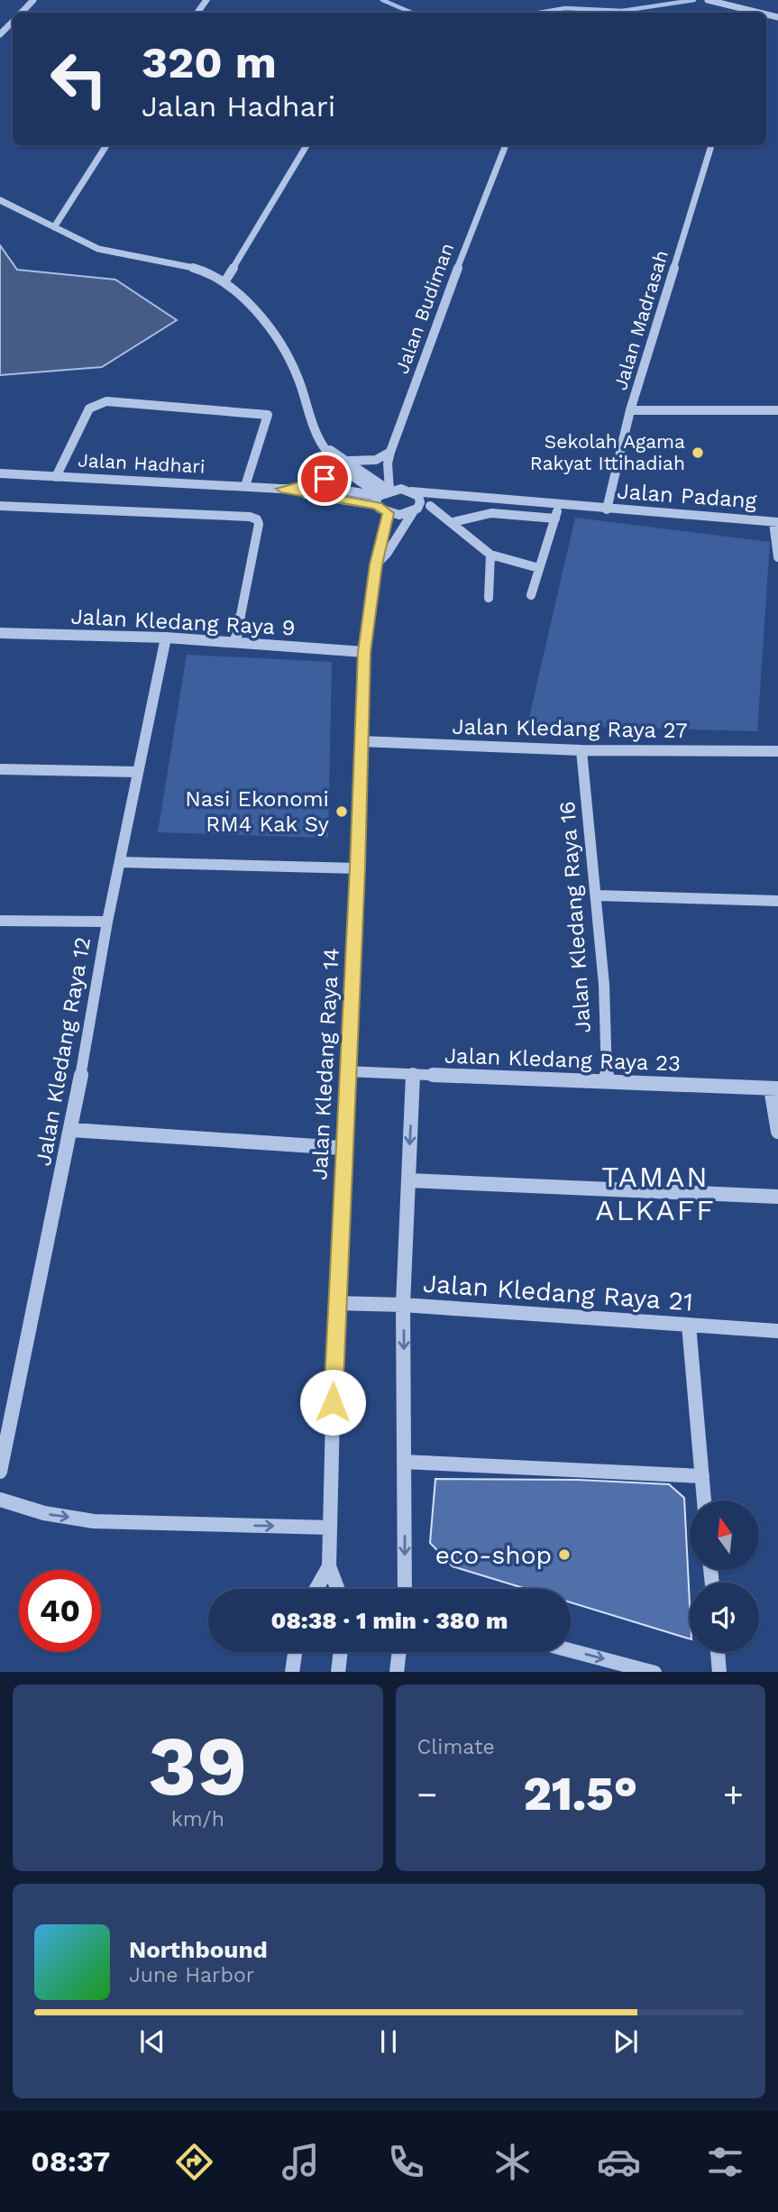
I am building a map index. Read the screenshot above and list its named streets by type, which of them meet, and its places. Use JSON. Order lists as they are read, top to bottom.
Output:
{
  "streets": {
    "street": [
      "Jalan Budiman",
      "Jalan Madrasah",
      "Jalan Hadhari",
      "Jalan Padang",
      "Jalan Kledang Raya 9",
      "Jalan Kledang Raya 27",
      "Jalan Kledang Raya 16",
      "Jalan Kledang Raya 12",
      "Jalan Kledang Raya 23",
      "Jalan Kledang Raya 14",
      "Jalan Kledang Raya 21"
    ]
  },
  "crossings": [
    ["Jalan Budiman", "Jalan Hadhari"],
    ["Jalan Budiman", "Jalan Padang"],
    ["Jalan Madrasah", "Jalan Padang"],
    ["Jalan Hadhari", "Jalan Padang"],
    ["Jalan Padang", "Jalan Kledang Raya 14"],
    ["Jalan Kledang Raya 9", "Jalan Kledang Raya 12"],
    ["Jalan Kledang Raya 9", "Jalan Kledang Raya 14"],
    ["Jalan Kledang Raya 27", "Jalan Kledang Raya 16"],
    ["Jalan Kledang Raya 27", "Jalan Kledang Raya 14"],
    ["Jalan Kledang Raya 16", "Jalan Kledang Raya 23"],
    ["Jalan Kledang Raya 23", "Jalan Kledang Raya 14"],
    ["Jalan Kledang Raya 14", "Jalan Kledang Raya 21"]
  ],
  "districts": ["TAMAN ALKAFF"],
  "places": ["Sekolah Agama Rakyat Ittihadiah", "Nasi Ekonomi RM4 Kak Sy", "eco-shop"],
  "north": "top",
  "page": {
    "turn": ["320 m", "Jalan Hadhari"],
    "limit": "40",
    "trip": "08:38 · 1 min · 380 m",
    "tile": [
      ["39", "km/h"],
      "Climate"
    ],
    "heat": ["−", "21.5°", "+"],
    "song": ["Northbound", "June Harbor"],
    "tabs": "08:37"
  }
}
